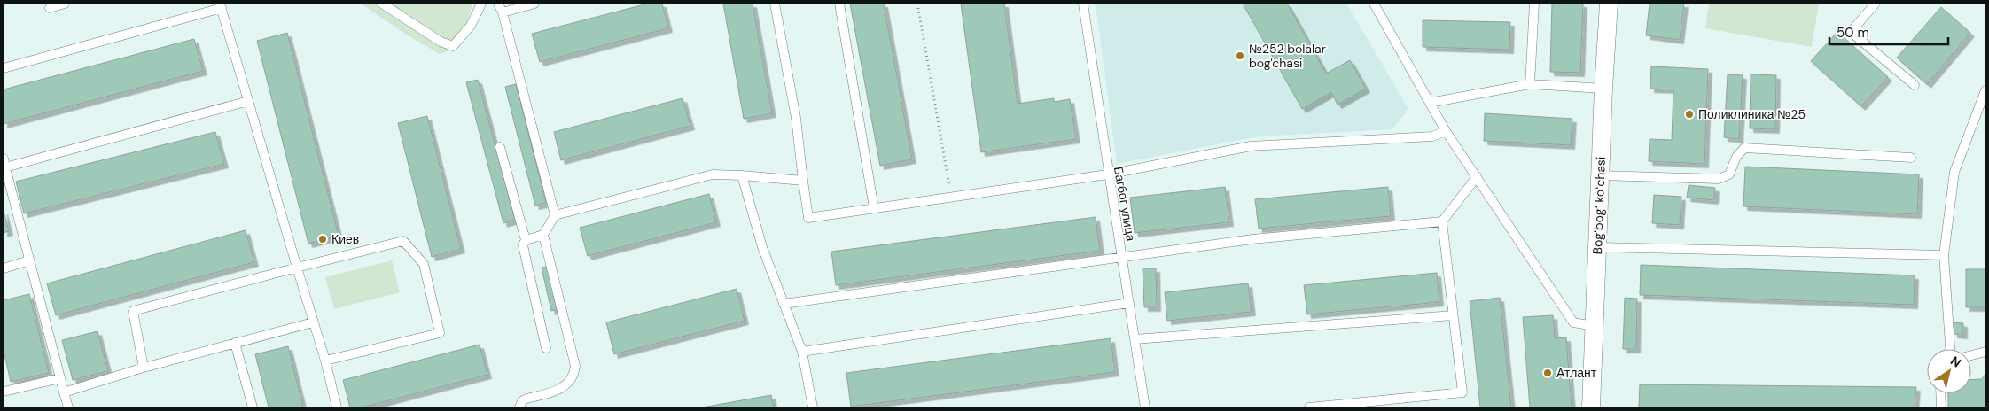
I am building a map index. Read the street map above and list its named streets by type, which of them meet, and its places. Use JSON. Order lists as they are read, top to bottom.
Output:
{
  "streets": {
    "street": ["Bogʻbogʻ koʻchasi"],
    "lane": ["Багбог улица"]
  },
  "places": [
    "№252 bolalar bog'chasi",
    "Поликлиника №25",
    "Киев",
    "Атлант"
  ],
  "scale_bar": "50 m",
  "north": "top right"
}
